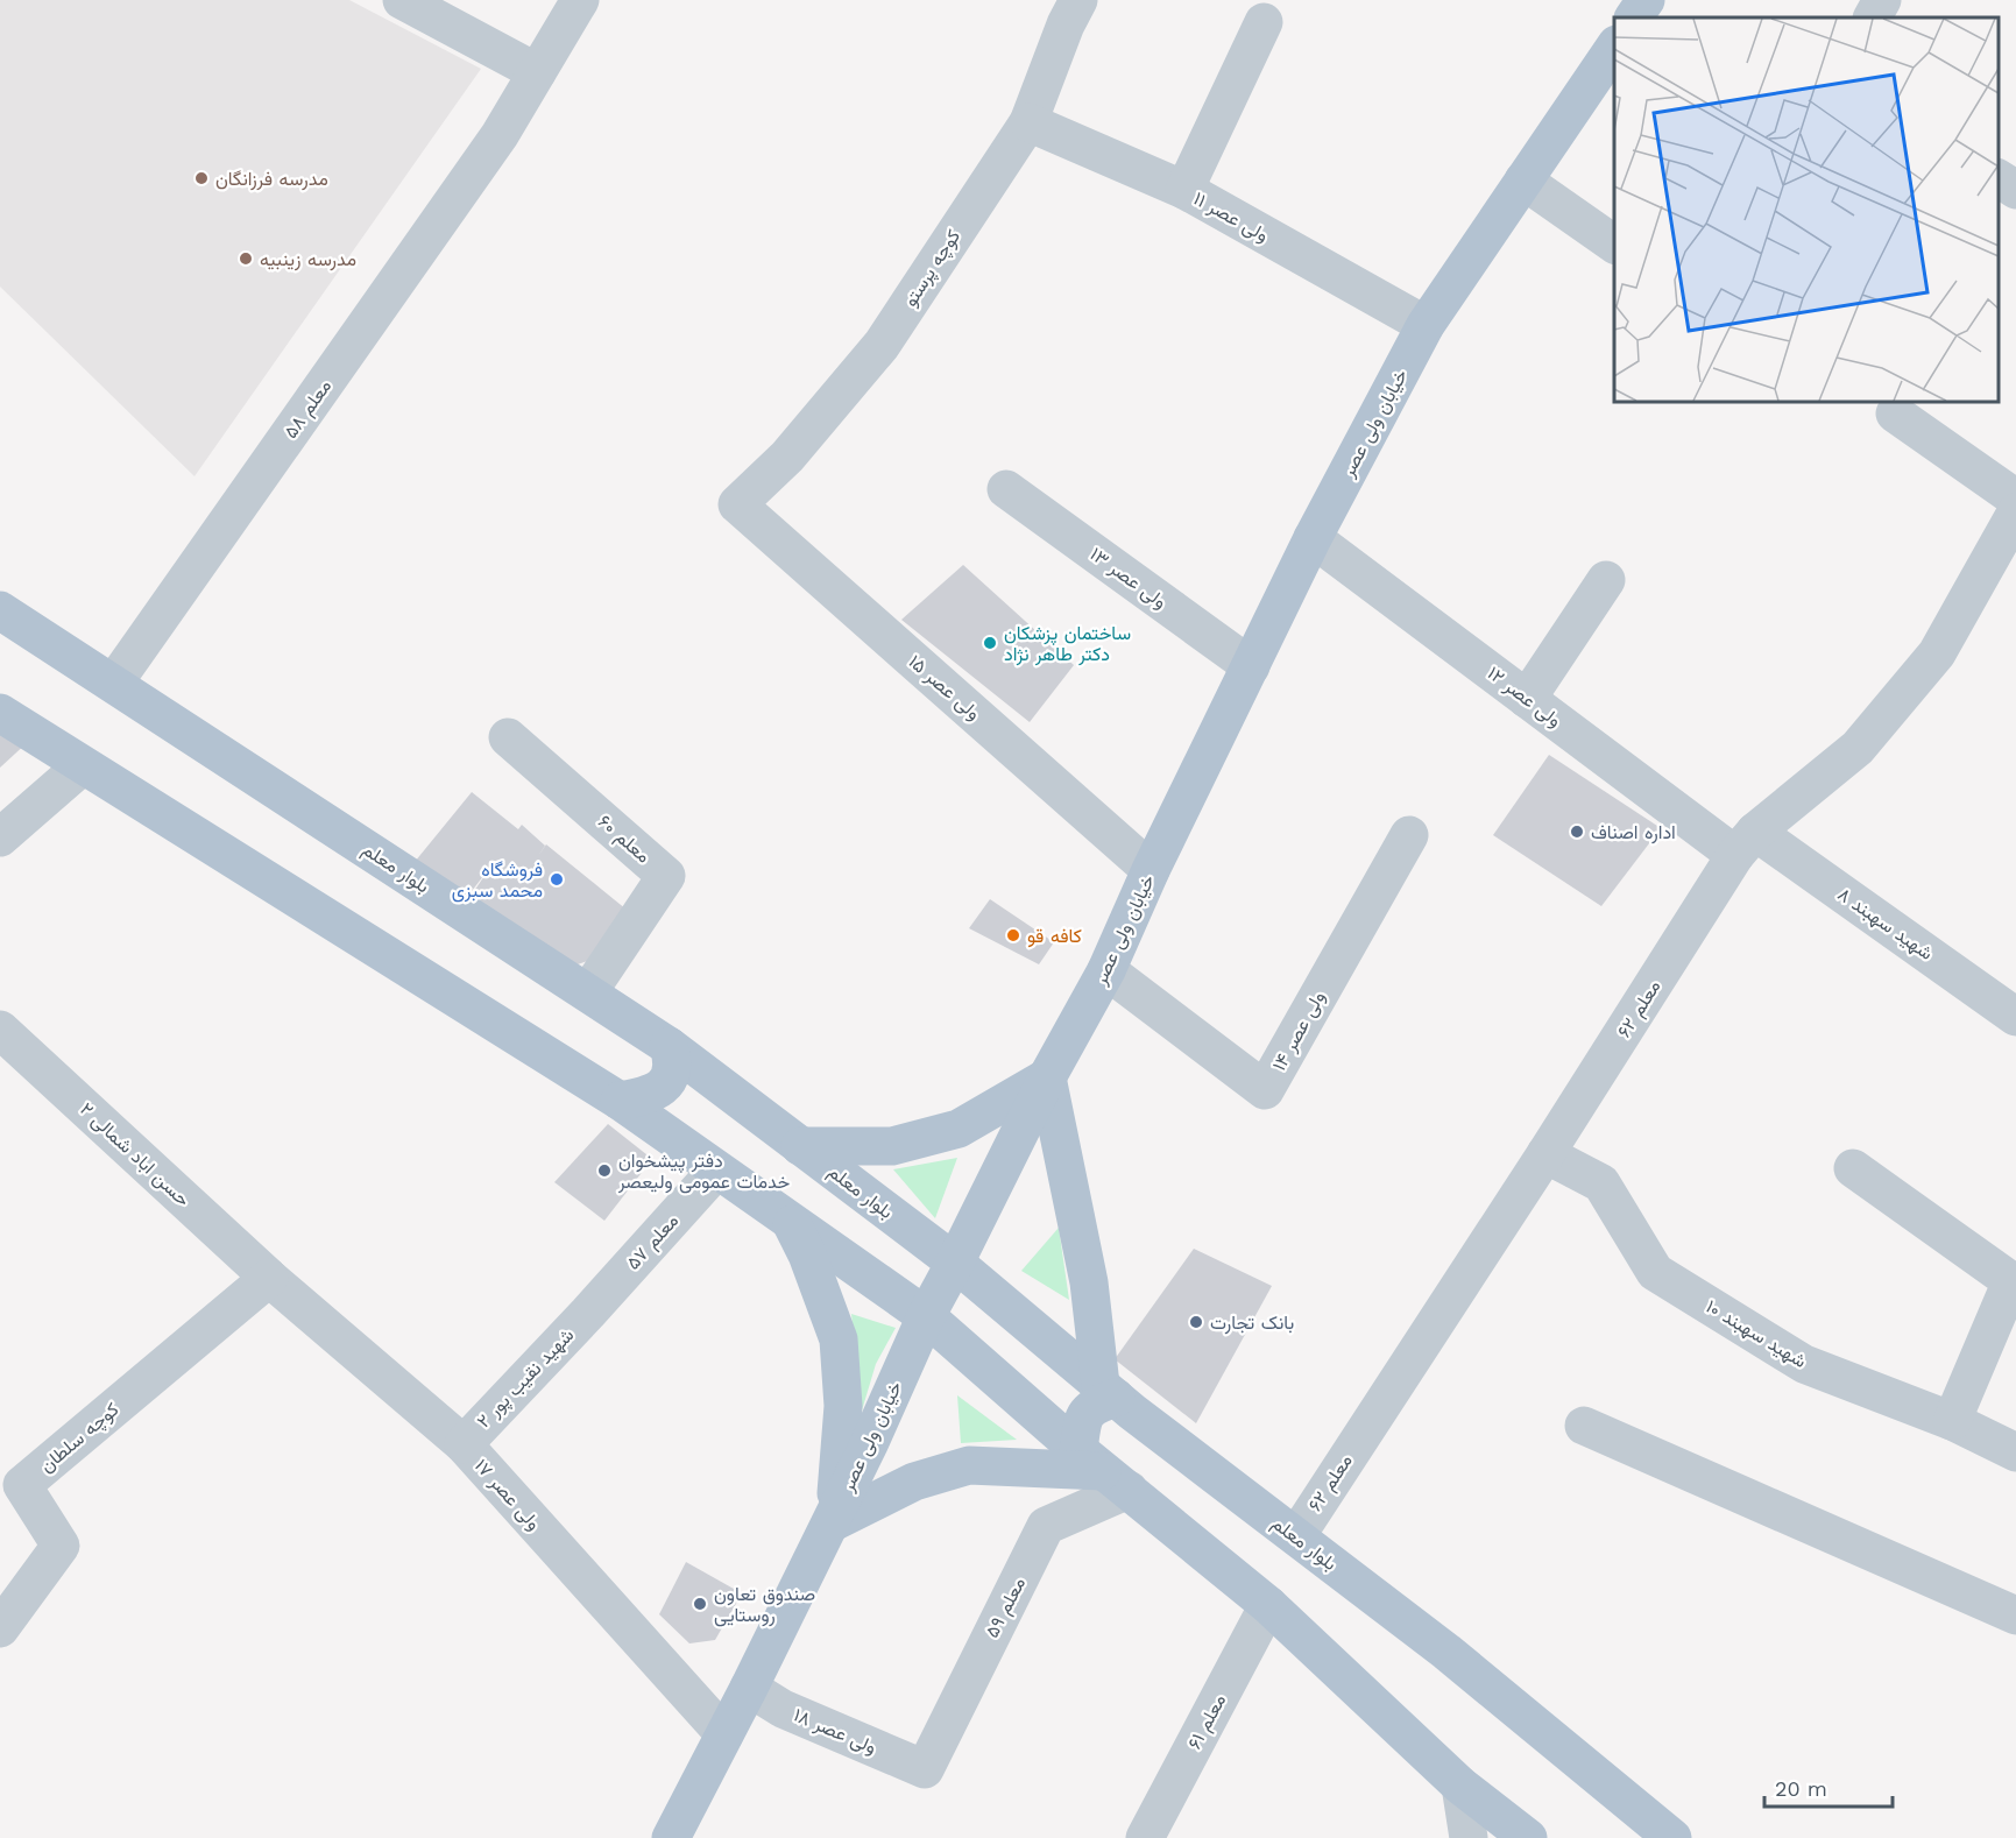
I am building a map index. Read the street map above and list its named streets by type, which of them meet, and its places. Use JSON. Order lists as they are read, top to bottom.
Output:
{
  "streets": {
    "main road": ["خیابان ولی عصر", "بلوار معلم"],
    "street": [
      "ولی عصر ۱۱",
      "کوچه پرستو",
      "معلم ۵۸",
      "ولی عصر ۱۳",
      "ولی عصر ۱۵",
      "ولی عصر ۱۲",
      "معلم ۶۰",
      "شهید سهبند ۸",
      "معلم ۶۲",
      "ولی عصر ۱۴",
      "حسن اباد شمالی ۲",
      "معلم ۵۷",
      "شهید سهبند ۱۰",
      "شهید نقیب پور ۲",
      "کوچه سلطان",
      "ولی عصر ۱۷",
      "معلم ۵۹",
      "معلم ۶۱",
      "ولی عصر ۱۸"
    ]
  },
  "crossings": [
    ["ولی عصر ۱۱", "کوچه پرستو"],
    ["ولی عصر ۱۱", "خیابان ولی عصر"],
    ["کوچه پرستو", "ولی عصر ۱۵"],
    ["معلم ۵۸", "بلوار معلم"],
    ["خیابان ولی عصر", "ولی عصر ۱۳"],
    ["خیابان ولی عصر", "ولی عصر ۱۵"],
    ["خیابان ولی عصر", "ولی عصر ۱۲"],
    ["خیابان ولی عصر", "بلوار معلم"],
    ["خیابان ولی عصر", "ولی عصر ۱۴"],
    ["خیابان ولی عصر", "ولی عصر ۱۷"],
    ["خیابان ولی عصر", "ولی عصر ۱۸"],
    ["ولی عصر ۱۲", "شهید سهبند ۸"],
    ["ولی عصر ۱۲", "معلم ۶۲"],
    ["معلم ۶۰", "بلوار معلم"],
    ["بلوار معلم", "معلم ۶۲"],
    ["شهید سهبند ۸", "معلم ۶۲"],
    ["معلم ۶۲", "شهید سهبند ۱۰"],
    ["حسن اباد شمالی ۲", "کوچه سلطان"],
    ["حسن اباد شمالی ۲", "ولی عصر ۱۷"],
    ["معلم ۵۷", "شهید نقیب پور ۲"],
    ["شهید نقیب پور ۲", "ولی عصر ۱۷"],
    ["کوچه سلطان", "ولی عصر ۱۷"],
    ["معلم ۵۹", "ولی عصر ۱۸"]
  ],
  "places": [
    "مدرسه فرزانگان",
    "مدرسه زینبیه",
    "ساختمان پزشکان دکتر طاهر نژاد",
    "اداره اصناف",
    "فروشگاه محمد سبزی",
    "کافه قو",
    "دفتر پیشخوان خدمات عمومی ولیعصر",
    "بانک تجارت",
    "صندوق تعاون روستایی"
  ],
  "scale_bar": "20 m"
}
